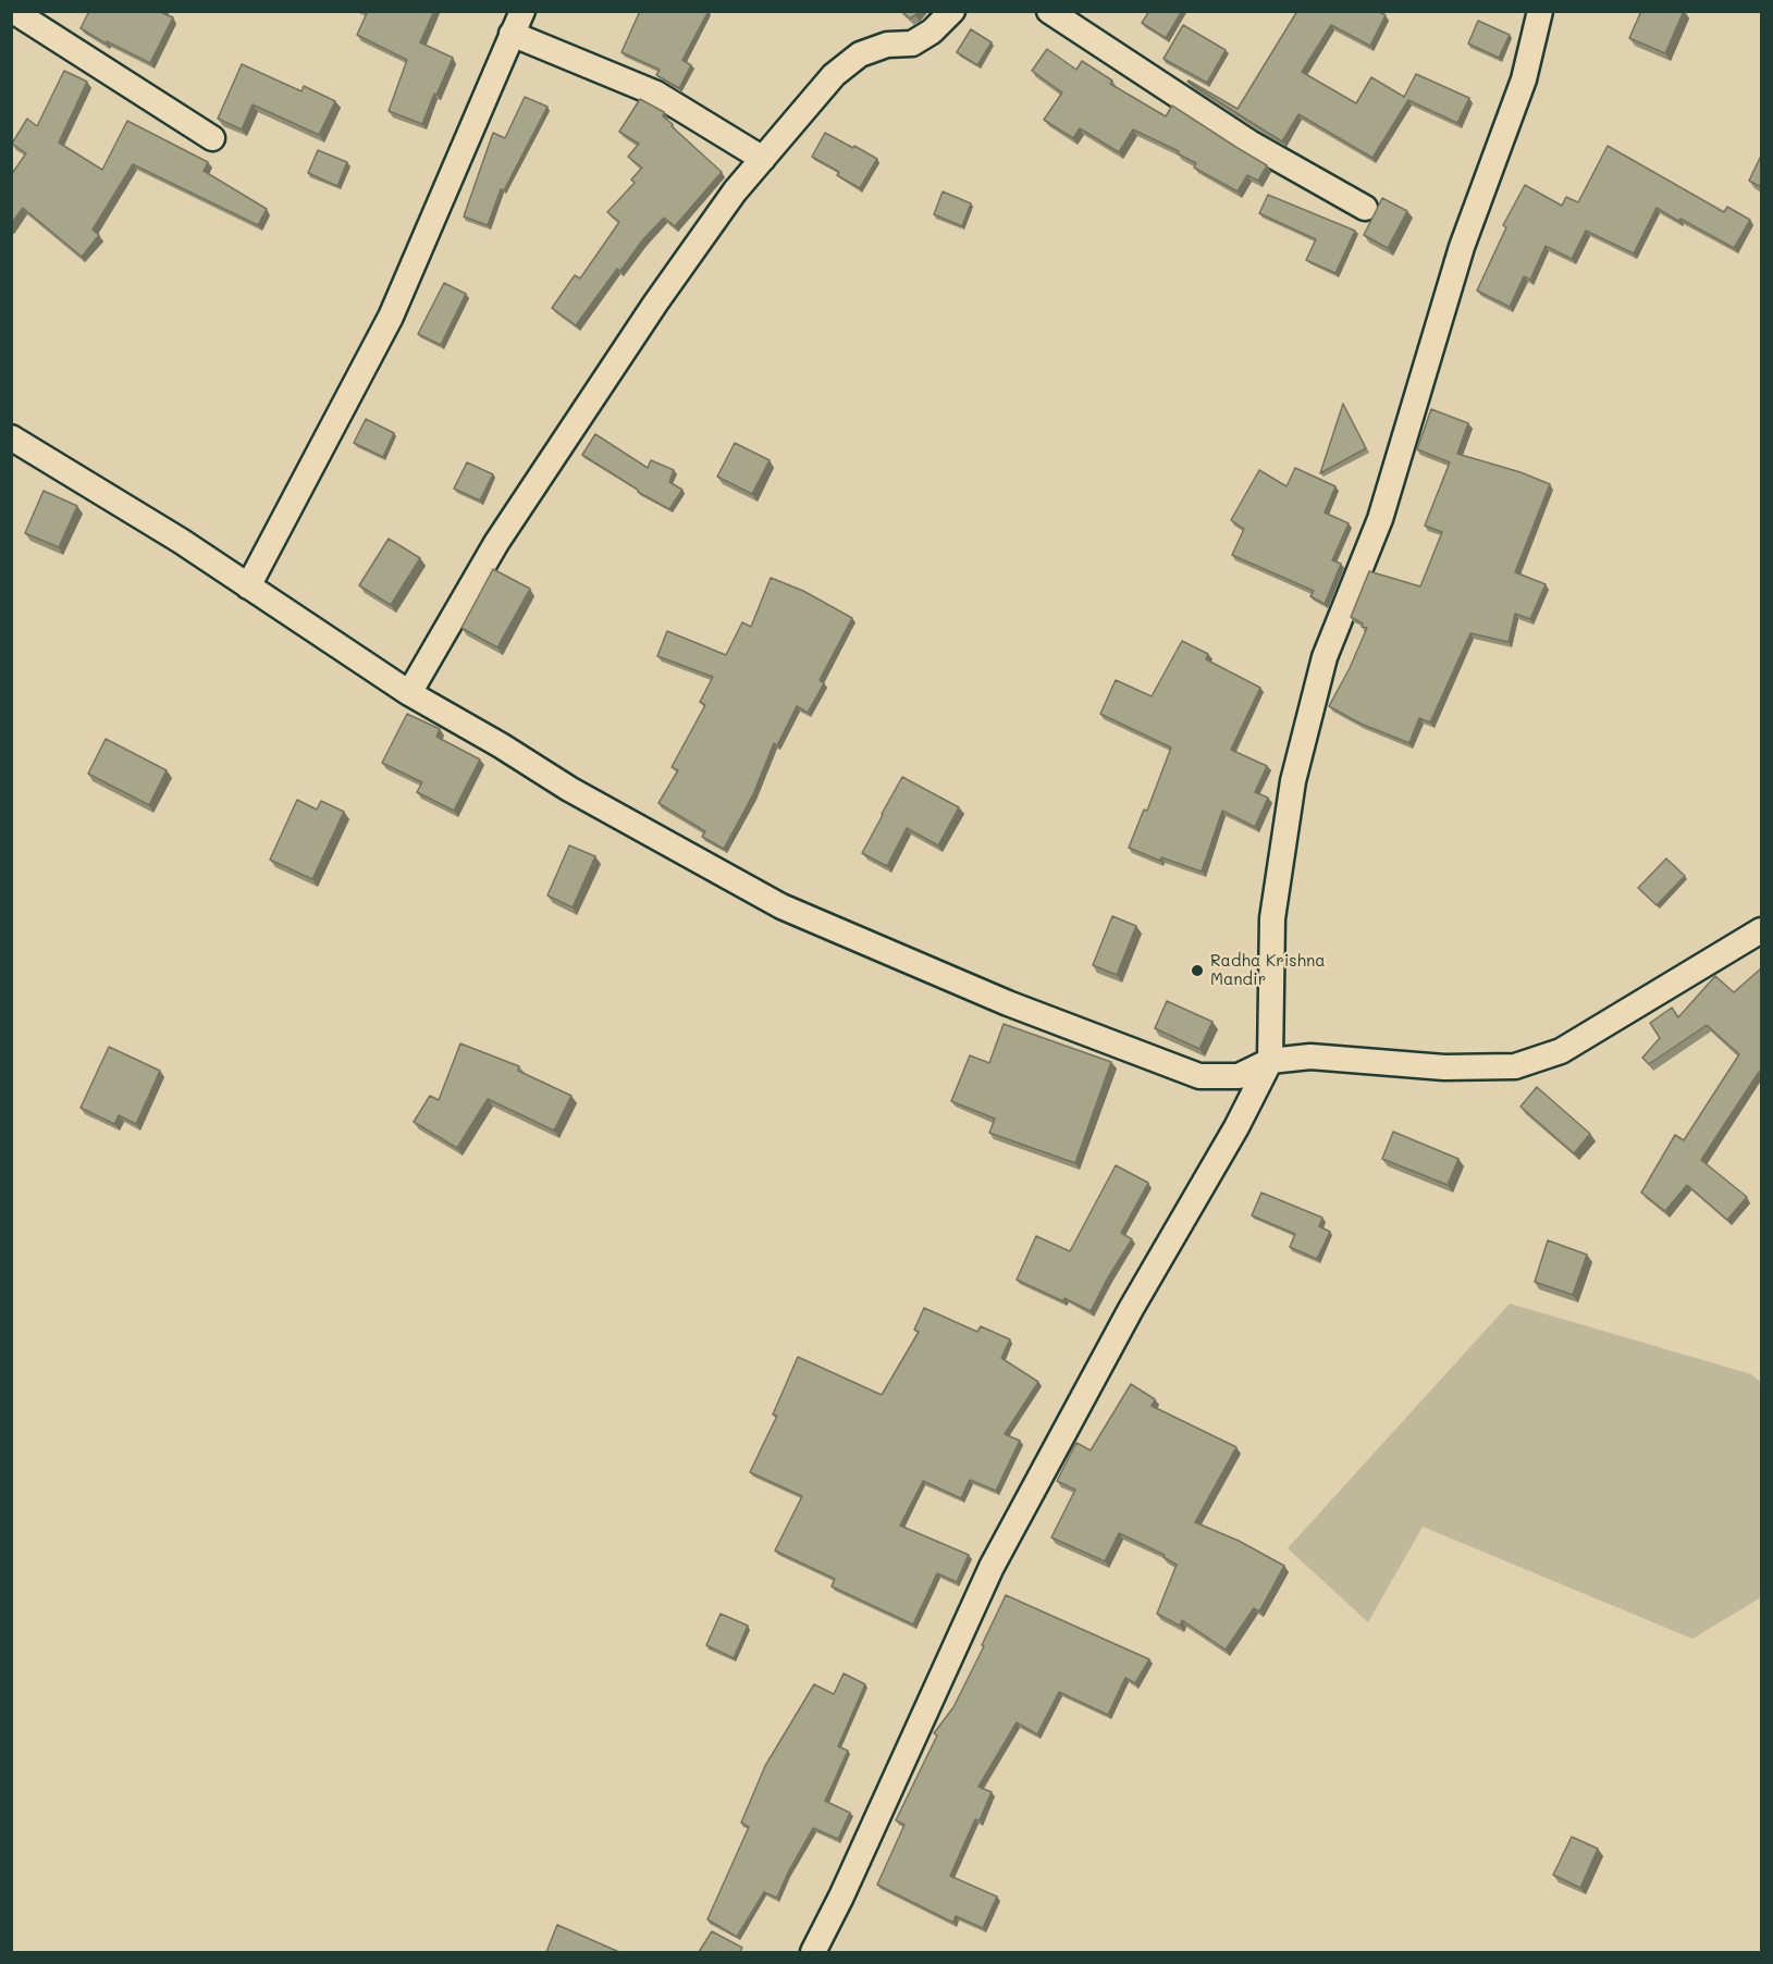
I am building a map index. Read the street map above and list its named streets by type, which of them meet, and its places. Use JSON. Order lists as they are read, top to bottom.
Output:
{
  "places": ["Radha Krishna Mandir"]
}
